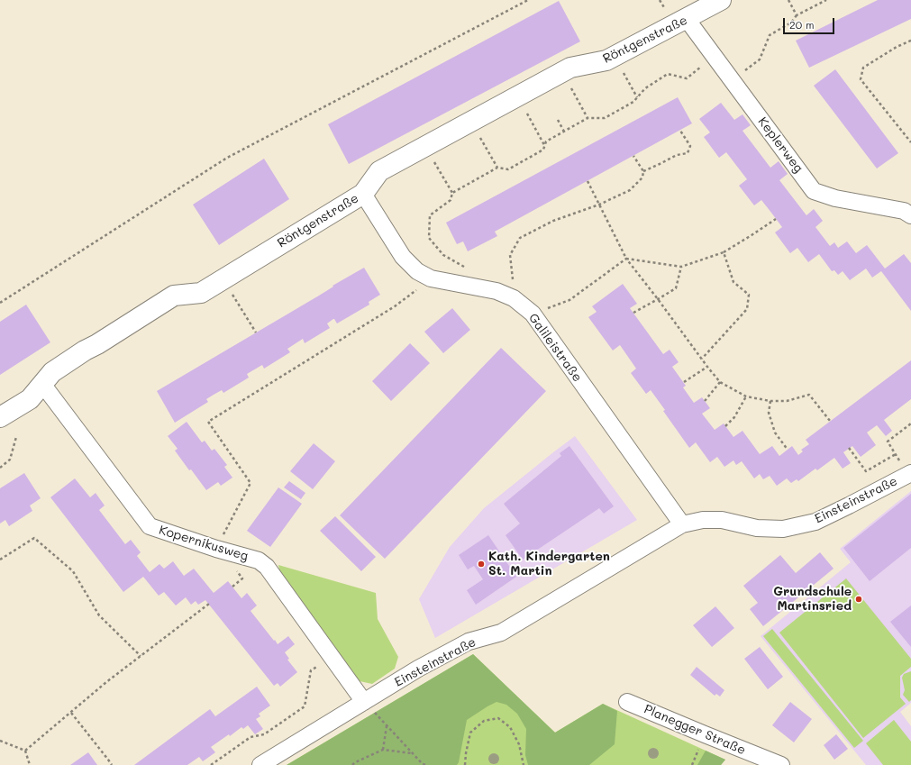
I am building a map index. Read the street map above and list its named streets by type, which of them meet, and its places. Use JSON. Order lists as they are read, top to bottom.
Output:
{
  "streets": {
    "street": [
      "Röntgenstraße",
      "Keplerweg",
      "Galileistraße",
      "Einsteinstraße",
      "Kopernikusweg",
      "Planegger Straße"
    ]
  },
  "crossings": [
    ["Röntgenstraße", "Keplerweg"],
    ["Röntgenstraße", "Galileistraße"],
    ["Röntgenstraße", "Kopernikusweg"],
    ["Galileistraße", "Einsteinstraße"],
    ["Einsteinstraße", "Kopernikusweg"]
  ],
  "places": ["Kath. Kindergarten St. Martin", "Grundschule Martinsried"],
  "scale_bar": "20 m"
}
